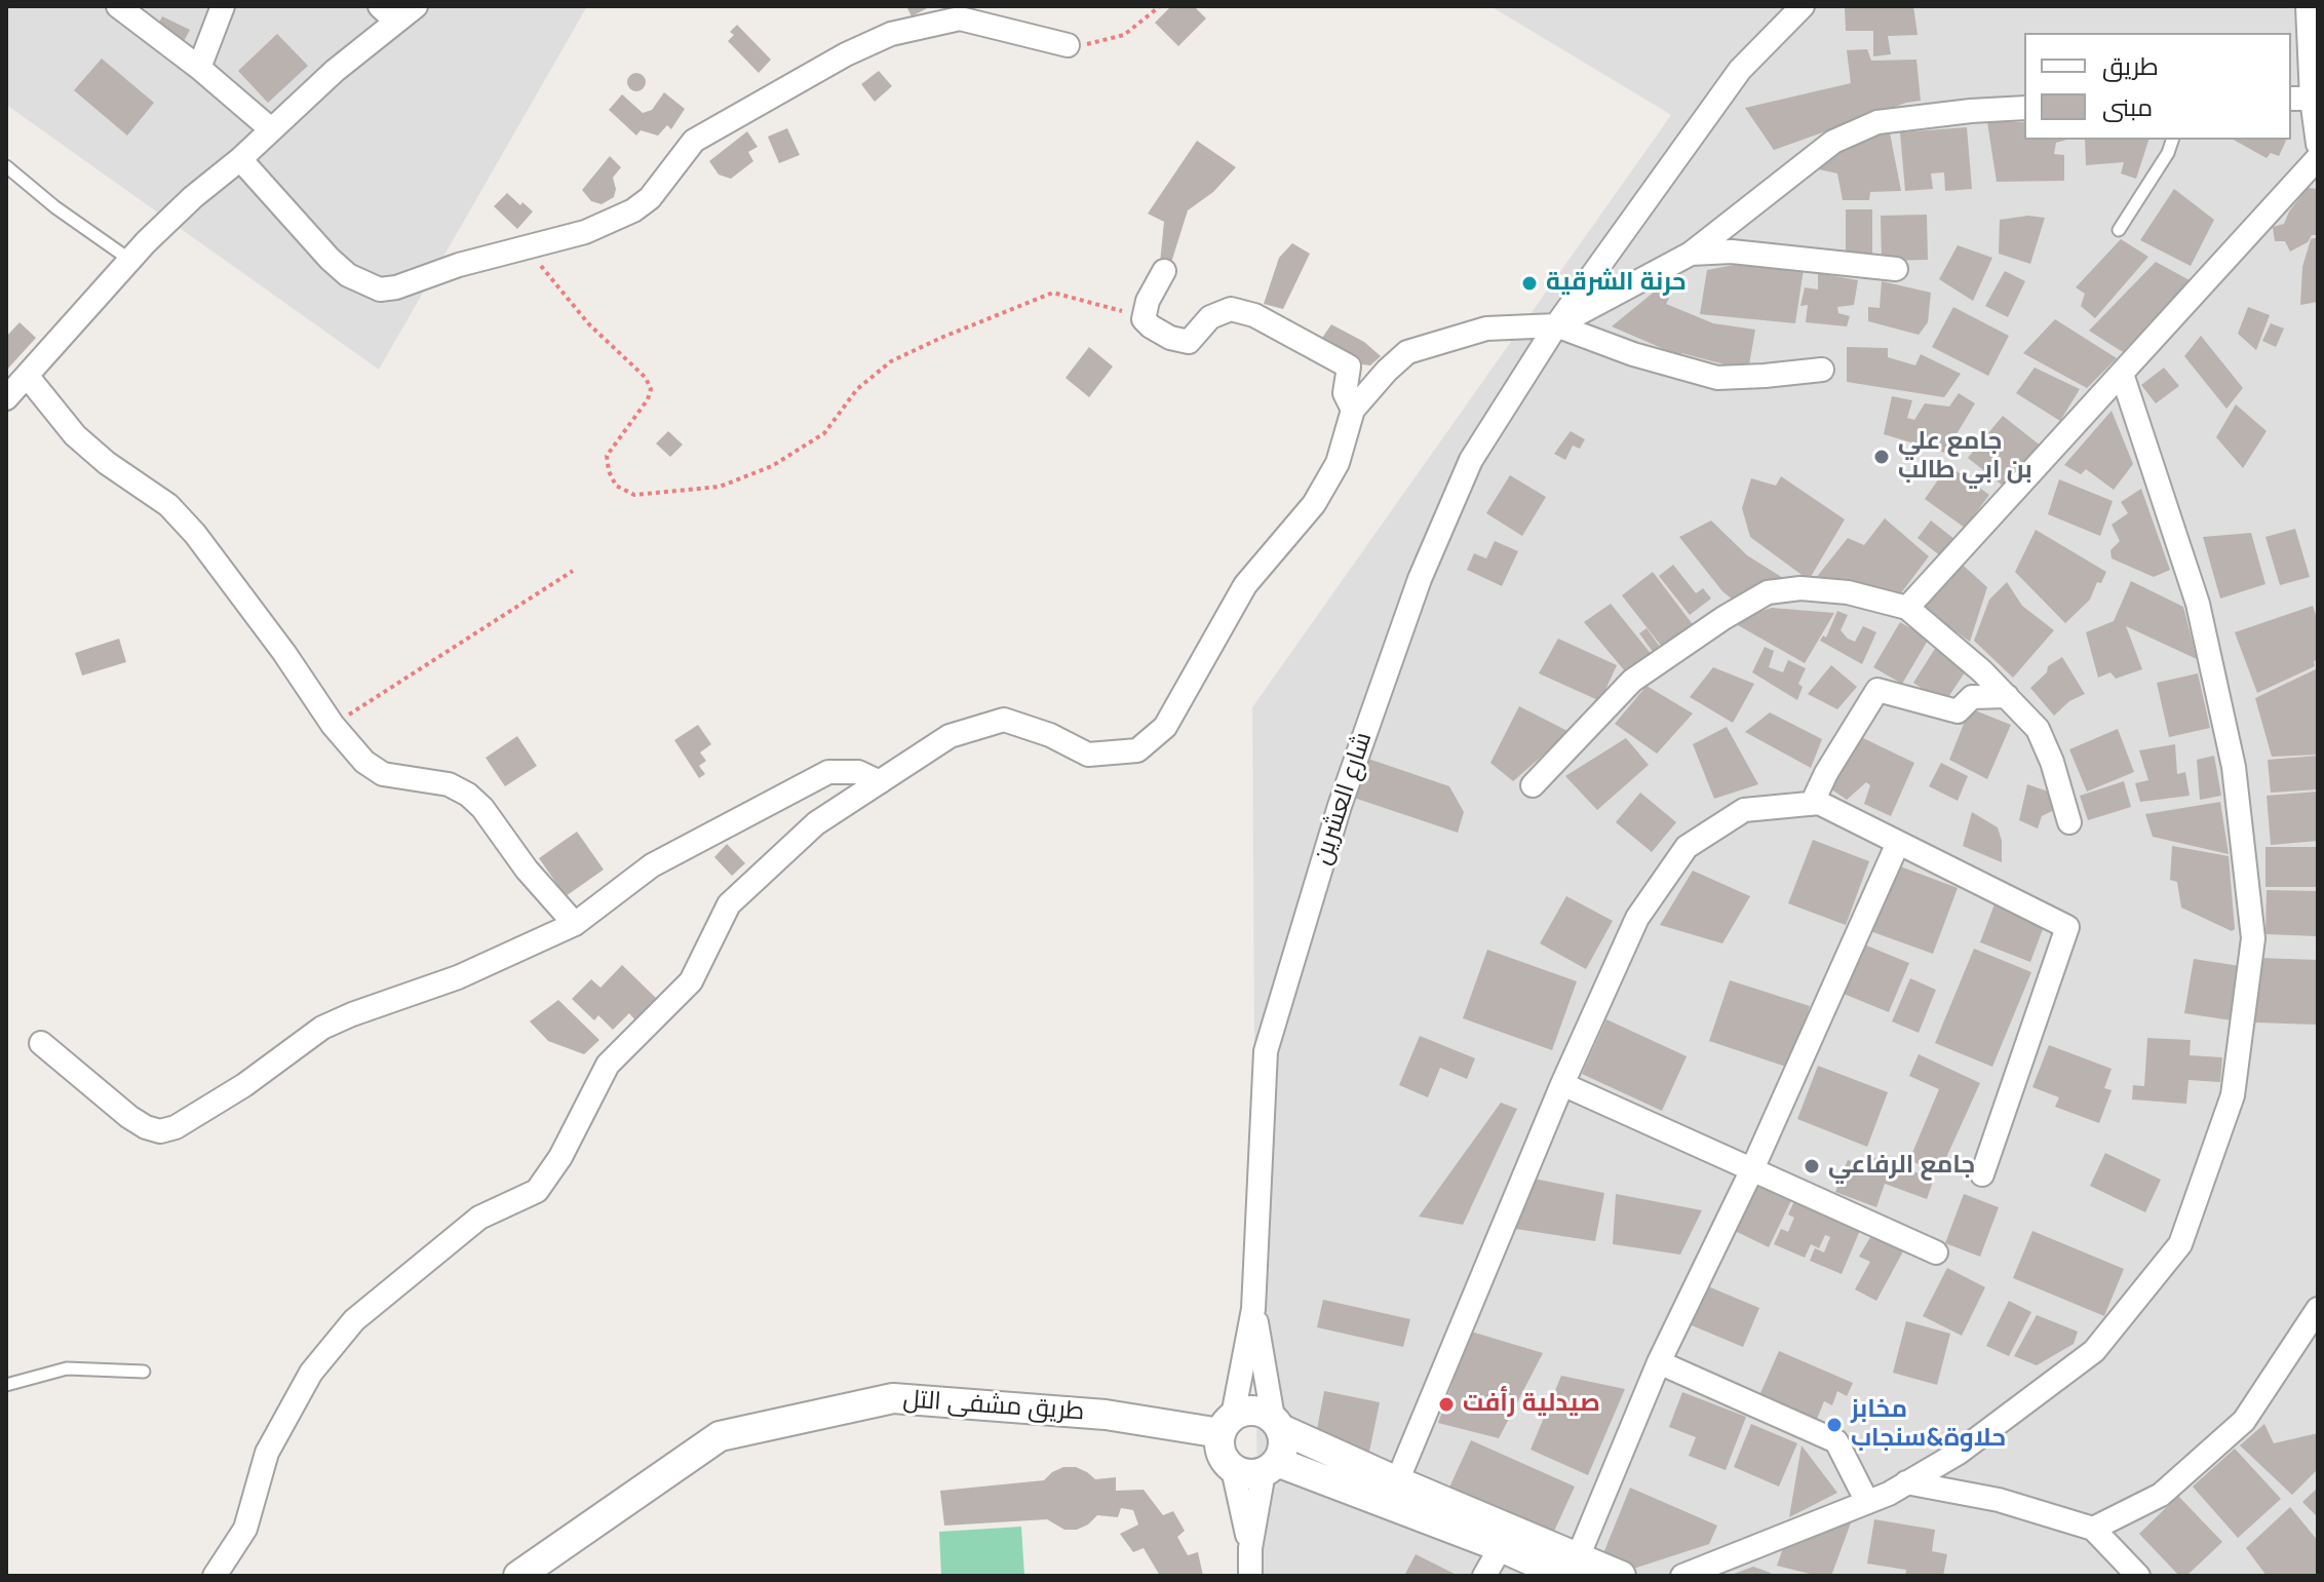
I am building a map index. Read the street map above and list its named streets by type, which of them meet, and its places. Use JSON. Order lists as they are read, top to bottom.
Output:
{
  "streets": {
    "street": ["شارع العشرين", "طريق مشفى التل"]
  },
  "places": [
    "حرنة الشرقية",
    "جامع علي بن ابي طالب",
    "جامع الرفاعي",
    "صيدلية رأفت",
    "مخابز حلاوة&سنجاب"
  ],
  "legend": ["طريق", "مبنى"]
}
